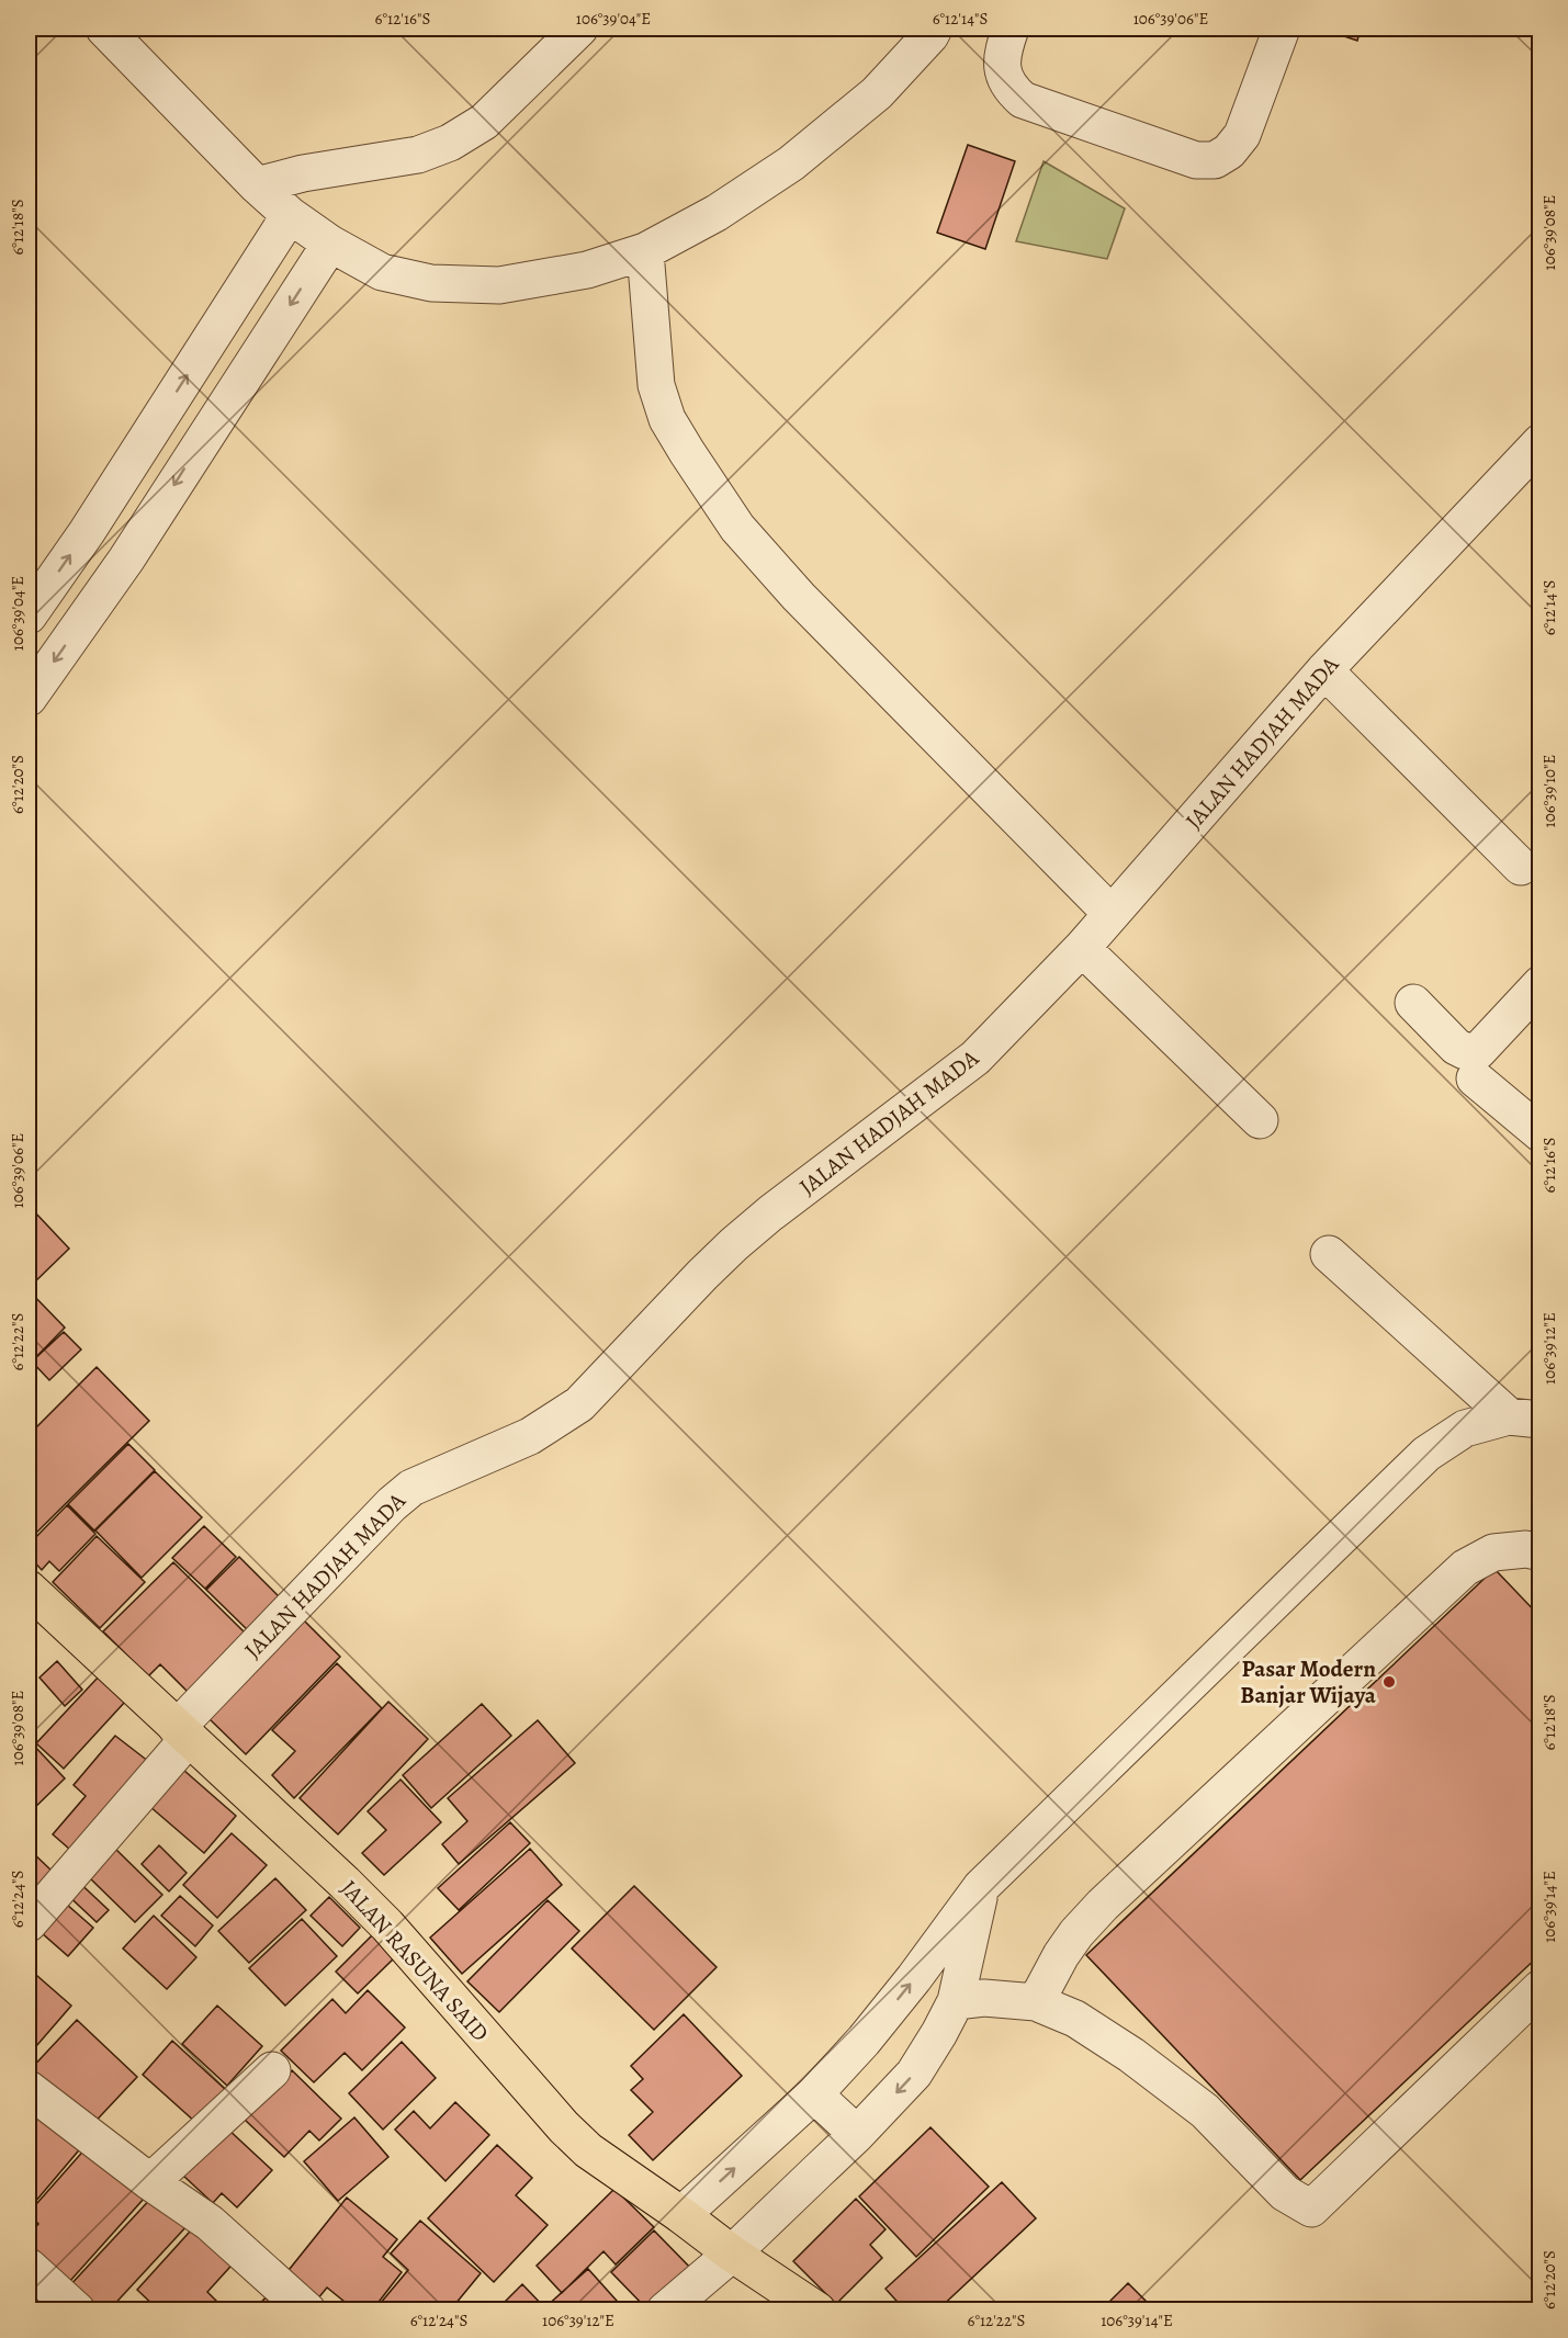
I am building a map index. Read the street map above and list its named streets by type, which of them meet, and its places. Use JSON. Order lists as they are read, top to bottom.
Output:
{
  "streets": {
    "main road": ["JALAN RASUNA SAID"],
    "street": ["JALAN HADJAH MADA"]
  },
  "crossings": [
    ["JALAN HADJAH MADA", "JALAN RASUNA SAID"]
  ],
  "places": ["Pasar Modern Banjar Wijaya"],
  "coordinates": [
    "6°12'16\"S",
    "106°39'04\"E",
    "6°12'14\"S",
    "106°39'06\"E",
    "6°12'18\"S",
    "106°39'08\"E",
    "6°12'20\"S",
    "106°39'10\"E",
    "6°12'22\"S",
    "106°39'12\"E",
    "6°12'24\"S",
    "106°39'14\"E"
  ]
}
